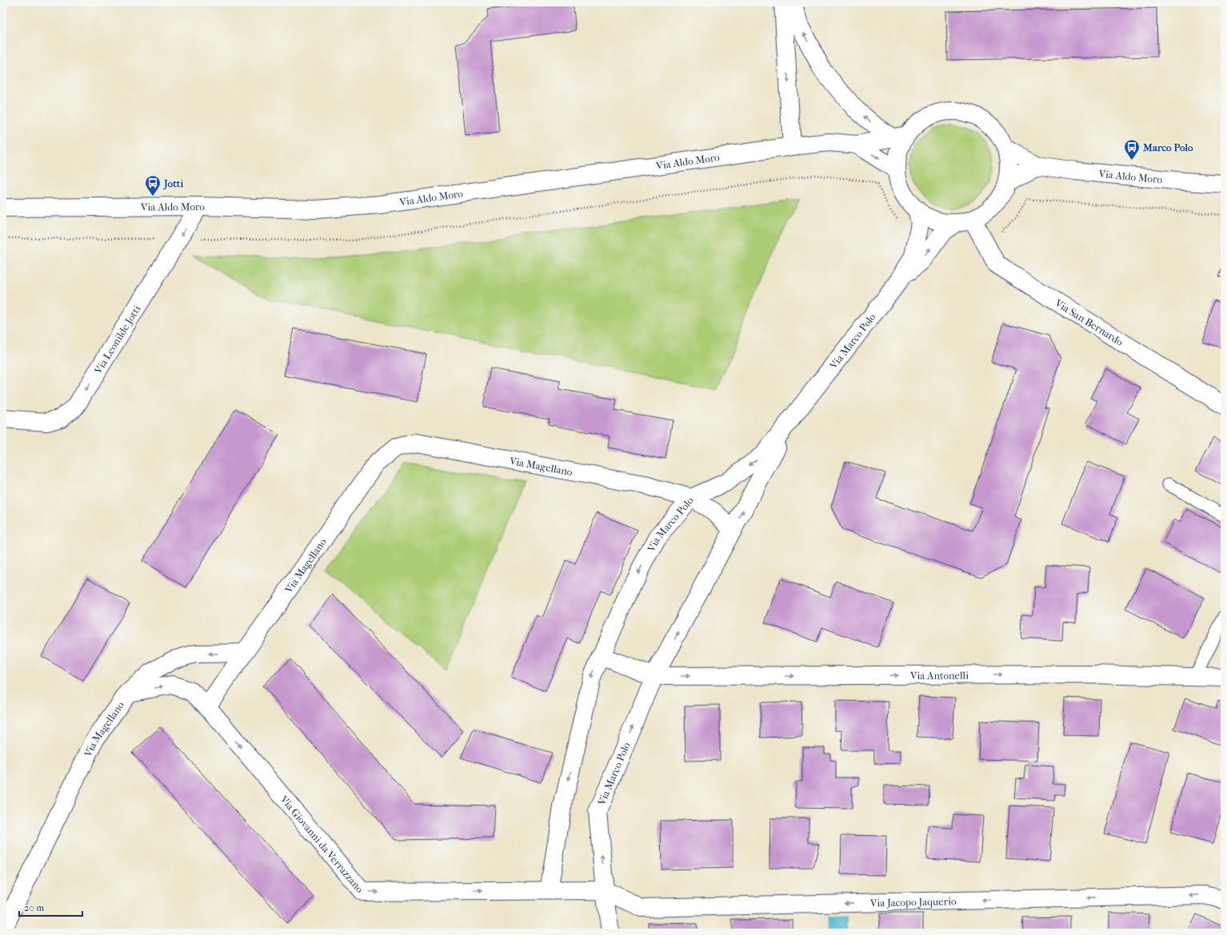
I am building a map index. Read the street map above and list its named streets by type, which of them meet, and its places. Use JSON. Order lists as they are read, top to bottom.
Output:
{
  "streets": {
    "street": [
      "Via Aldo Moro",
      "Via San Bernardo",
      "Via Leonilde Jotti",
      "Via Marco Polo",
      "Via Magellano",
      "Via Antonelli",
      "Via Giovanni da Verrazzano",
      "Via Jacopo Jaquerio"
    ]
  },
  "crossings": [
    ["Via Aldo Moro", "Via San Bernardo"],
    ["Via Aldo Moro", "Via Leonilde Jotti"],
    ["Via Aldo Moro", "Via Marco Polo"],
    ["Via San Bernardo", "Via Marco Polo"],
    ["Via Marco Polo", "Via Magellano"],
    ["Via Marco Polo", "Via Antonelli"],
    ["Via Marco Polo", "Via Giovanni da Verrazzano"],
    ["Via Marco Polo", "Via Jacopo Jaquerio"],
    ["Via Magellano", "Via Giovanni da Verrazzano"],
    ["Via Giovanni da Verrazzano", "Via Jacopo Jaquerio"]
  ],
  "one_way": [
    "Via Leonilde Jotti",
    "Via Antonelli",
    "Via Giovanni da Verrazzano",
    "Via Jacopo Jaquerio"
  ],
  "places": {
    "bus stop": ["Marco Polo", "Jotti"]
  },
  "scale_bar": "20 m"
}
